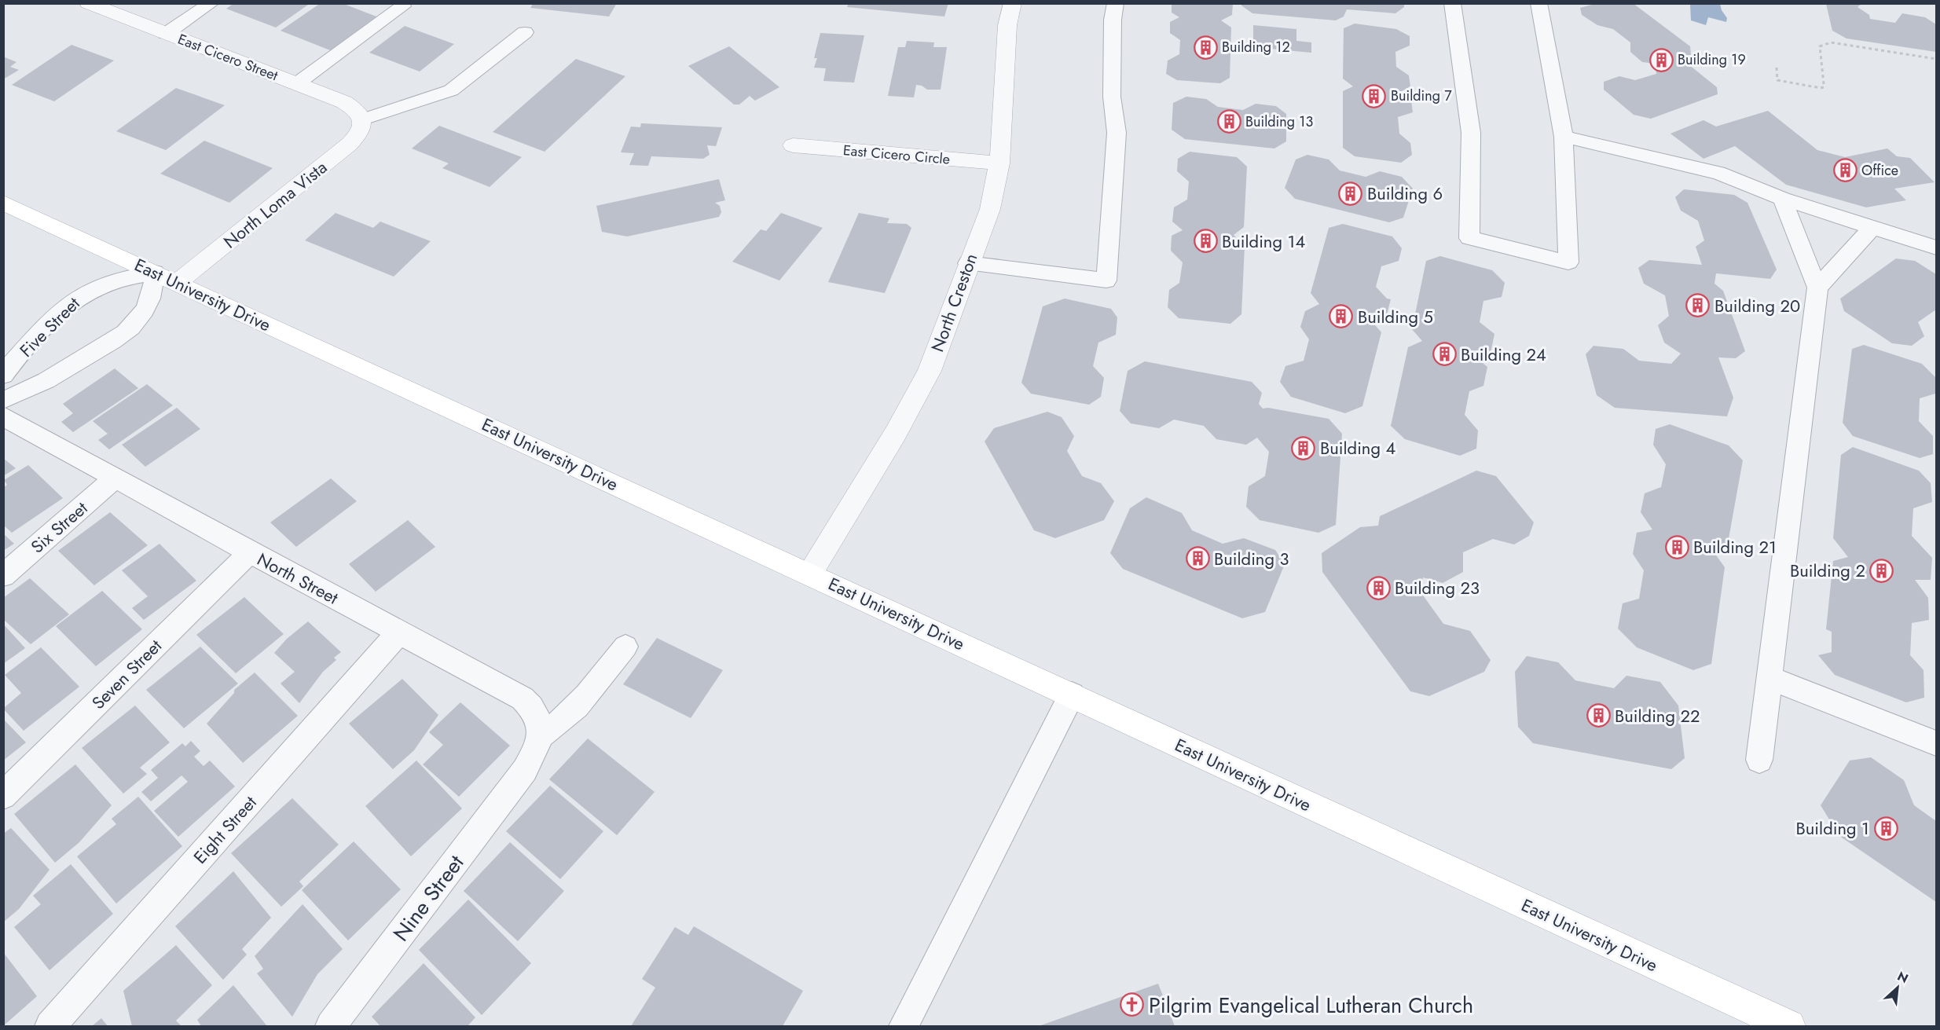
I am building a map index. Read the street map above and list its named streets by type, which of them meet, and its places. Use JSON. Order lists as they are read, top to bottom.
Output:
{
  "streets": {
    "main road": ["East University Drive"],
    "street": [
      "East Cicero Street",
      "East Cicero Circle",
      "North Loma Vista",
      "North Creston"
    ],
    "lane": [
      "Five Street",
      "Six Street",
      "North Street",
      "Seven Street",
      "Eight Street",
      "Nine Street"
    ]
  },
  "crossings": [
    ["East Cicero Street", "North Loma Vista"],
    ["East Cicero Circle", "North Creston"],
    ["North Loma Vista", "East University Drive"],
    ["North Loma Vista", "Five Street"],
    ["East University Drive", "North Creston"],
    ["East University Drive", "Five Street"],
    ["Six Street", "North Street"],
    ["North Street", "Seven Street"],
    ["North Street", "Eight Street"],
    ["North Street", "Nine Street"]
  ],
  "places": {
    "building": [
      "Building 12",
      "Building 19",
      "Building 7",
      "Building 13",
      "Office",
      "Building 6",
      "Building 14",
      "Building 20",
      "Building 5",
      "Building 24",
      "Building 4",
      "Building 21",
      "Building 3",
      "Building 2",
      "Building 23",
      "Building 22",
      "Building 1"
    ],
    "church": ["Pilgrim Evangelical Lutheran Church"]
  },
  "north": "top right"
}
